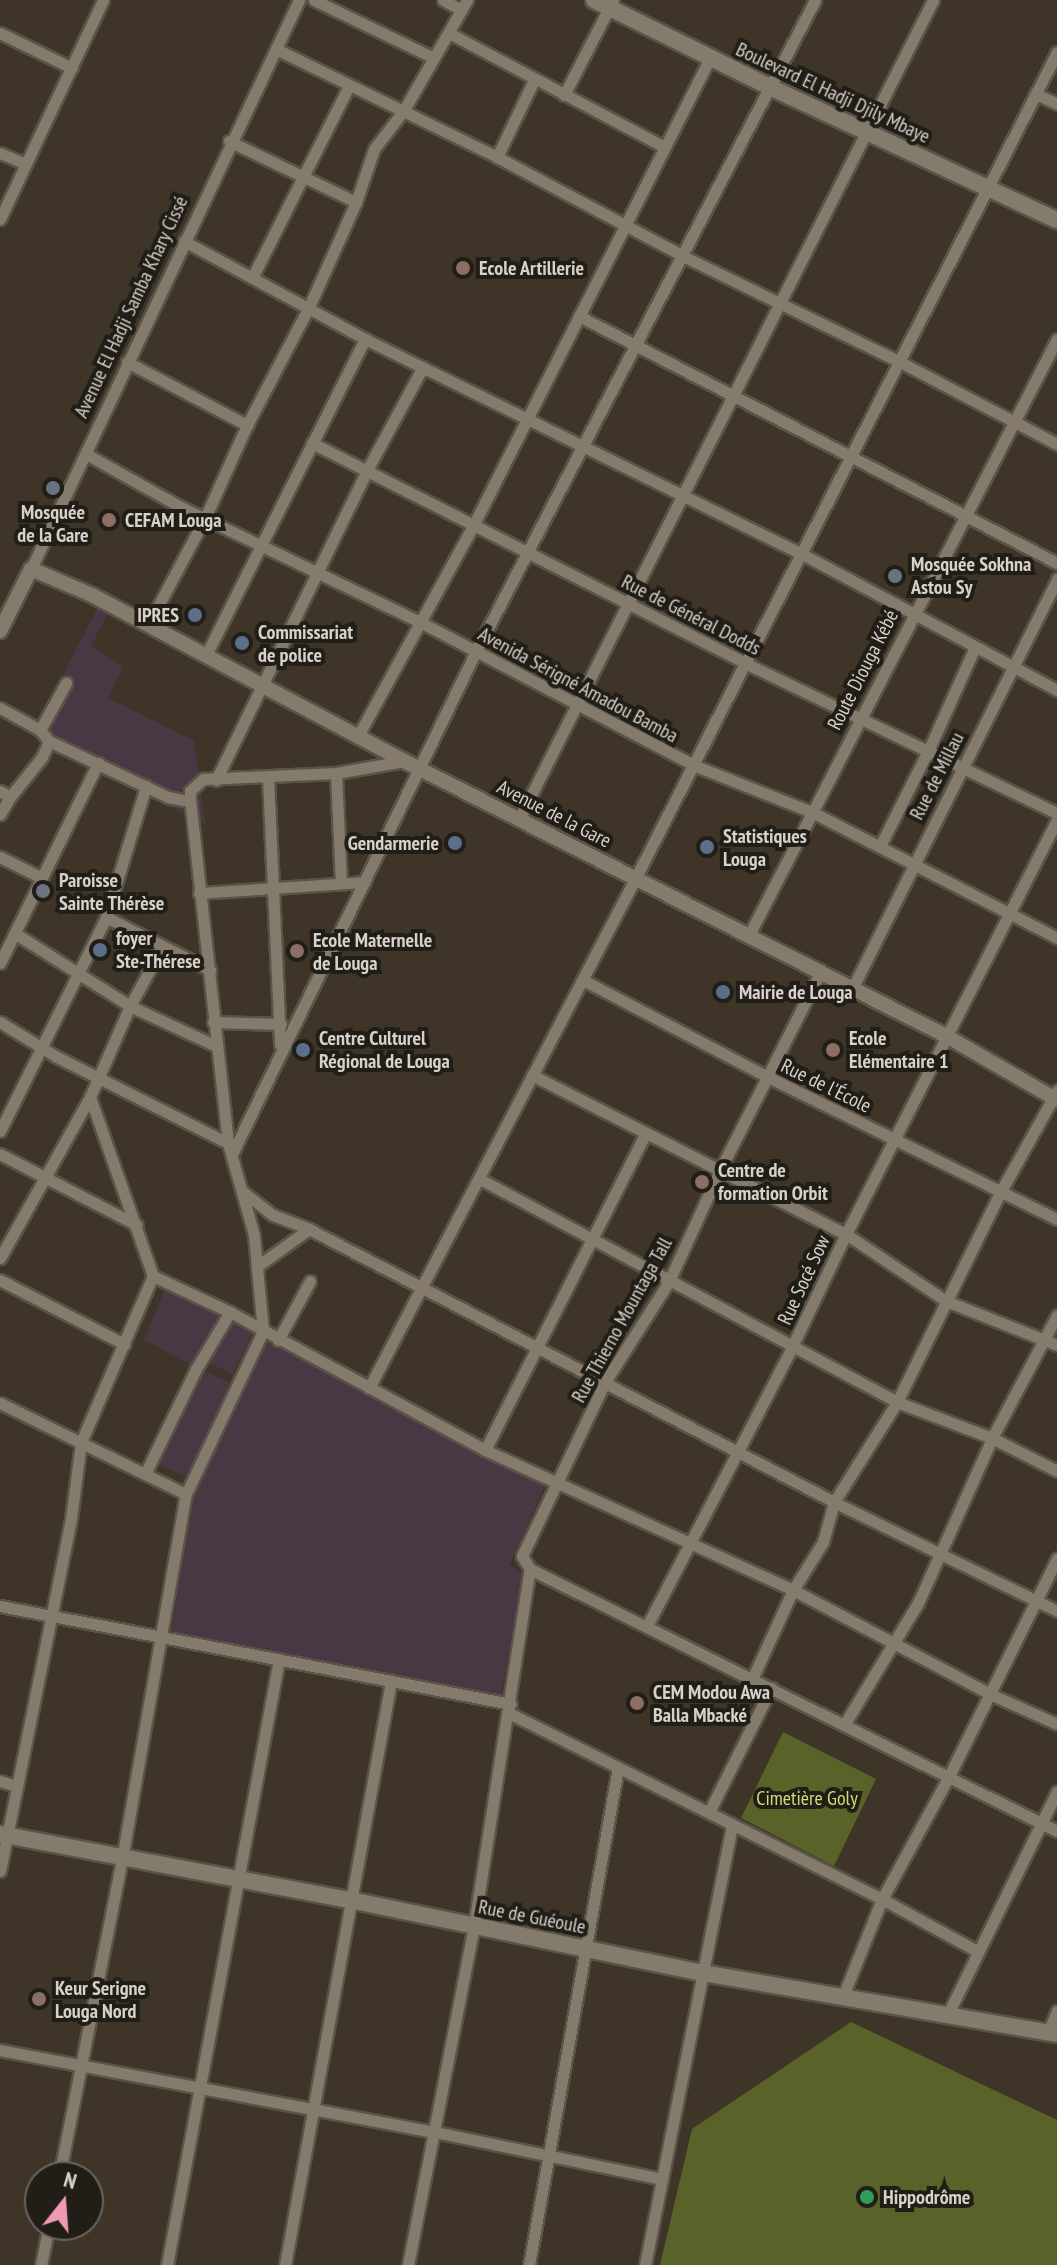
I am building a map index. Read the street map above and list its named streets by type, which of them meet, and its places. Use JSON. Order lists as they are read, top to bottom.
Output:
{
  "streets": {
    "main road": ["Boulevard El Hadji Djily Mbaye", "Rue de Guéoule"],
    "street": [
      "Avenue El Hadji Samba Khary Cissé",
      "Rue de Général Dodds",
      "Route Diouga Kébé",
      "Avenida Sérigné Amadou Bamba",
      "Rue de Millau",
      "Avenue de la Gare",
      "Rue de l'École",
      "Rue Socé Sow",
      "Rue Thierno Mountaga Tall"
    ]
  },
  "crossings": [
    ["Avenue El Hadji Samba Khary Cissé", "Avenida Sérigné Amadou Bamba"],
    ["Avenue El Hadji Samba Khary Cissé", "Avenue de la Gare"],
    ["Rue de Général Dodds", "Route Diouga Kébé"],
    ["Rue de Général Dodds", "Rue de Millau"],
    ["Route Diouga Kébé", "Avenida Sérigné Amadou Bamba"],
    ["Route Diouga Kébé", "Avenue de la Gare"],
    ["Avenida Sérigné Amadou Bamba", "Rue de Millau"],
    ["Avenida Sérigné Amadou Bamba", "Rue Socé Sow"],
    ["Rue de Millau", "Avenue de la Gare"],
    ["Avenue de la Gare", "Rue Socé Sow"],
    ["Avenue de la Gare", "Rue Thierno Mountaga Tall"],
    ["Rue de l'École", "Rue Socé Sow"],
    ["Rue de l'École", "Rue Thierno Mountaga Tall"]
  ],
  "parks": ["Cimetière Goly"],
  "places": [
    "Ecole Artillerie",
    "Mosquée de la Gare",
    "CEFAM Louga",
    "Mosquée Sokhna Astou Sy",
    "IPRES",
    "Commissariat de police",
    "Gendarmerie",
    "Statistiques Louga",
    "Paroisse Sainte Thérèse",
    "foyer Ste-Thérese",
    "Ecole Maternelle de Louga",
    "Mairie de Louga",
    "Centre Culturel Régional de Louga",
    "Ecole Elémentaire 1",
    "Centre de formation Orbit",
    "CEM Modou Awa Balla Mbacké",
    "Keur Serigne Louga Nord",
    "Hippodrôme"
  ],
  "north": "top"
}
